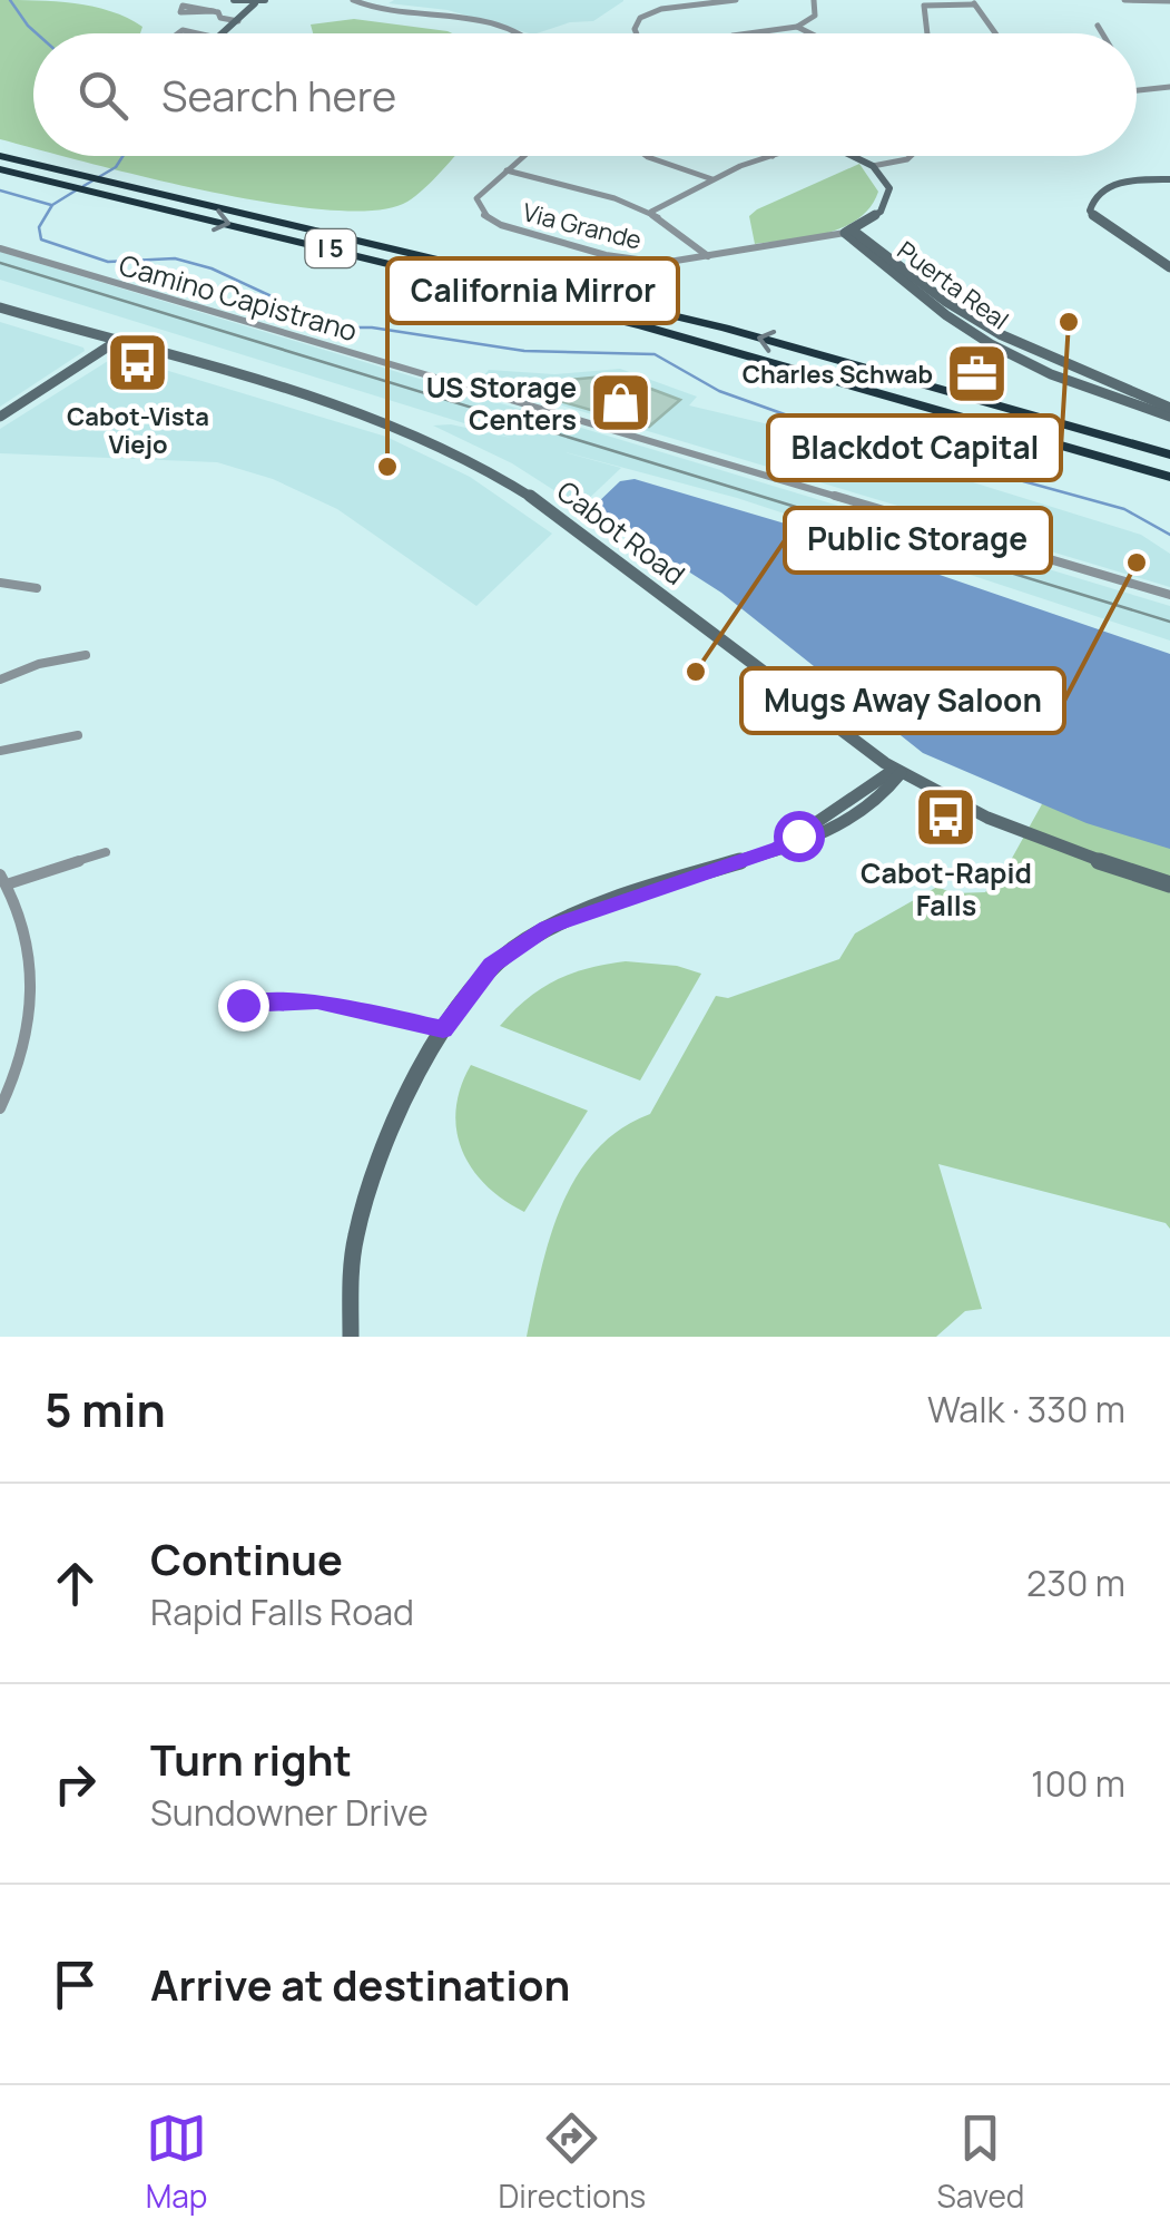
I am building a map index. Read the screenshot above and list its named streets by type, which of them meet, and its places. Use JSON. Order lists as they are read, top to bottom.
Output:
{
  "streets": {
    "highway": ["I 5"],
    "street": [
      "Via Grande",
      "Puerta Real",
      "Camino Capistrano",
      "Cabot Road"
    ]
  },
  "crossings": [
    ["Via Grande", "Puerta Real"]
  ],
  "places": {
    "other": [
      "Blackdot Capital",
      "California Mirror",
      "Mugs Away Saloon",
      "Public Storage"
    ],
    "bus stop": ["Cabot-Vista Viejo", "Cabot-Rapid Falls"],
    "office": ["Charles Schwab"],
    "shop": ["US Storage Centers"]
  },
  "page": {
    "search": "Search here",
    "heading": ["5 min", "Walk · 330 m"],
    "list": [
      ["Continue", "Rapid Falls Road", "230 m"],
      ["Turn right", "Sundowner Drive", "100 m"],
      "Arrive at destination"
    ],
    "nav": ["Map", "Directions", "Saved"]
  }
}
